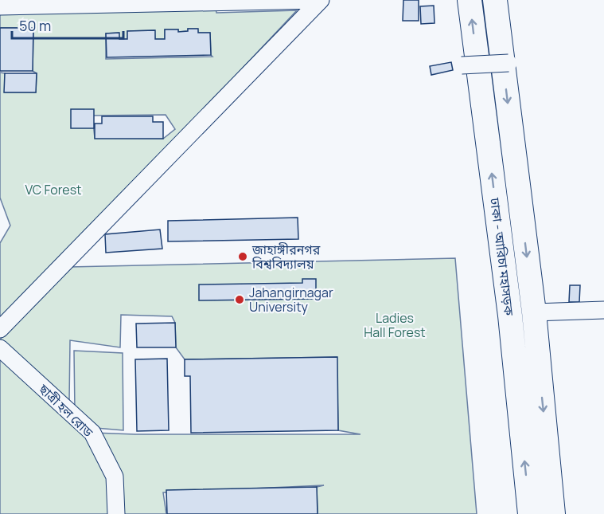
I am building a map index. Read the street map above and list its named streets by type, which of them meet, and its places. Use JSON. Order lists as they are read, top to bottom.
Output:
{
  "streets": {
    "highway": ["ঢাকা - আরিচা মহাসড়ক"],
    "street": ["ছাত্রী হল রোড"]
  },
  "parks": ["VC Forest", "Ladies Hall Forest"],
  "places": ["জাহাঙ্গীরনগর বিশ্ববিদ্যালয়", "Jahangirnagar University"],
  "scale_bar": "50 m"
}
